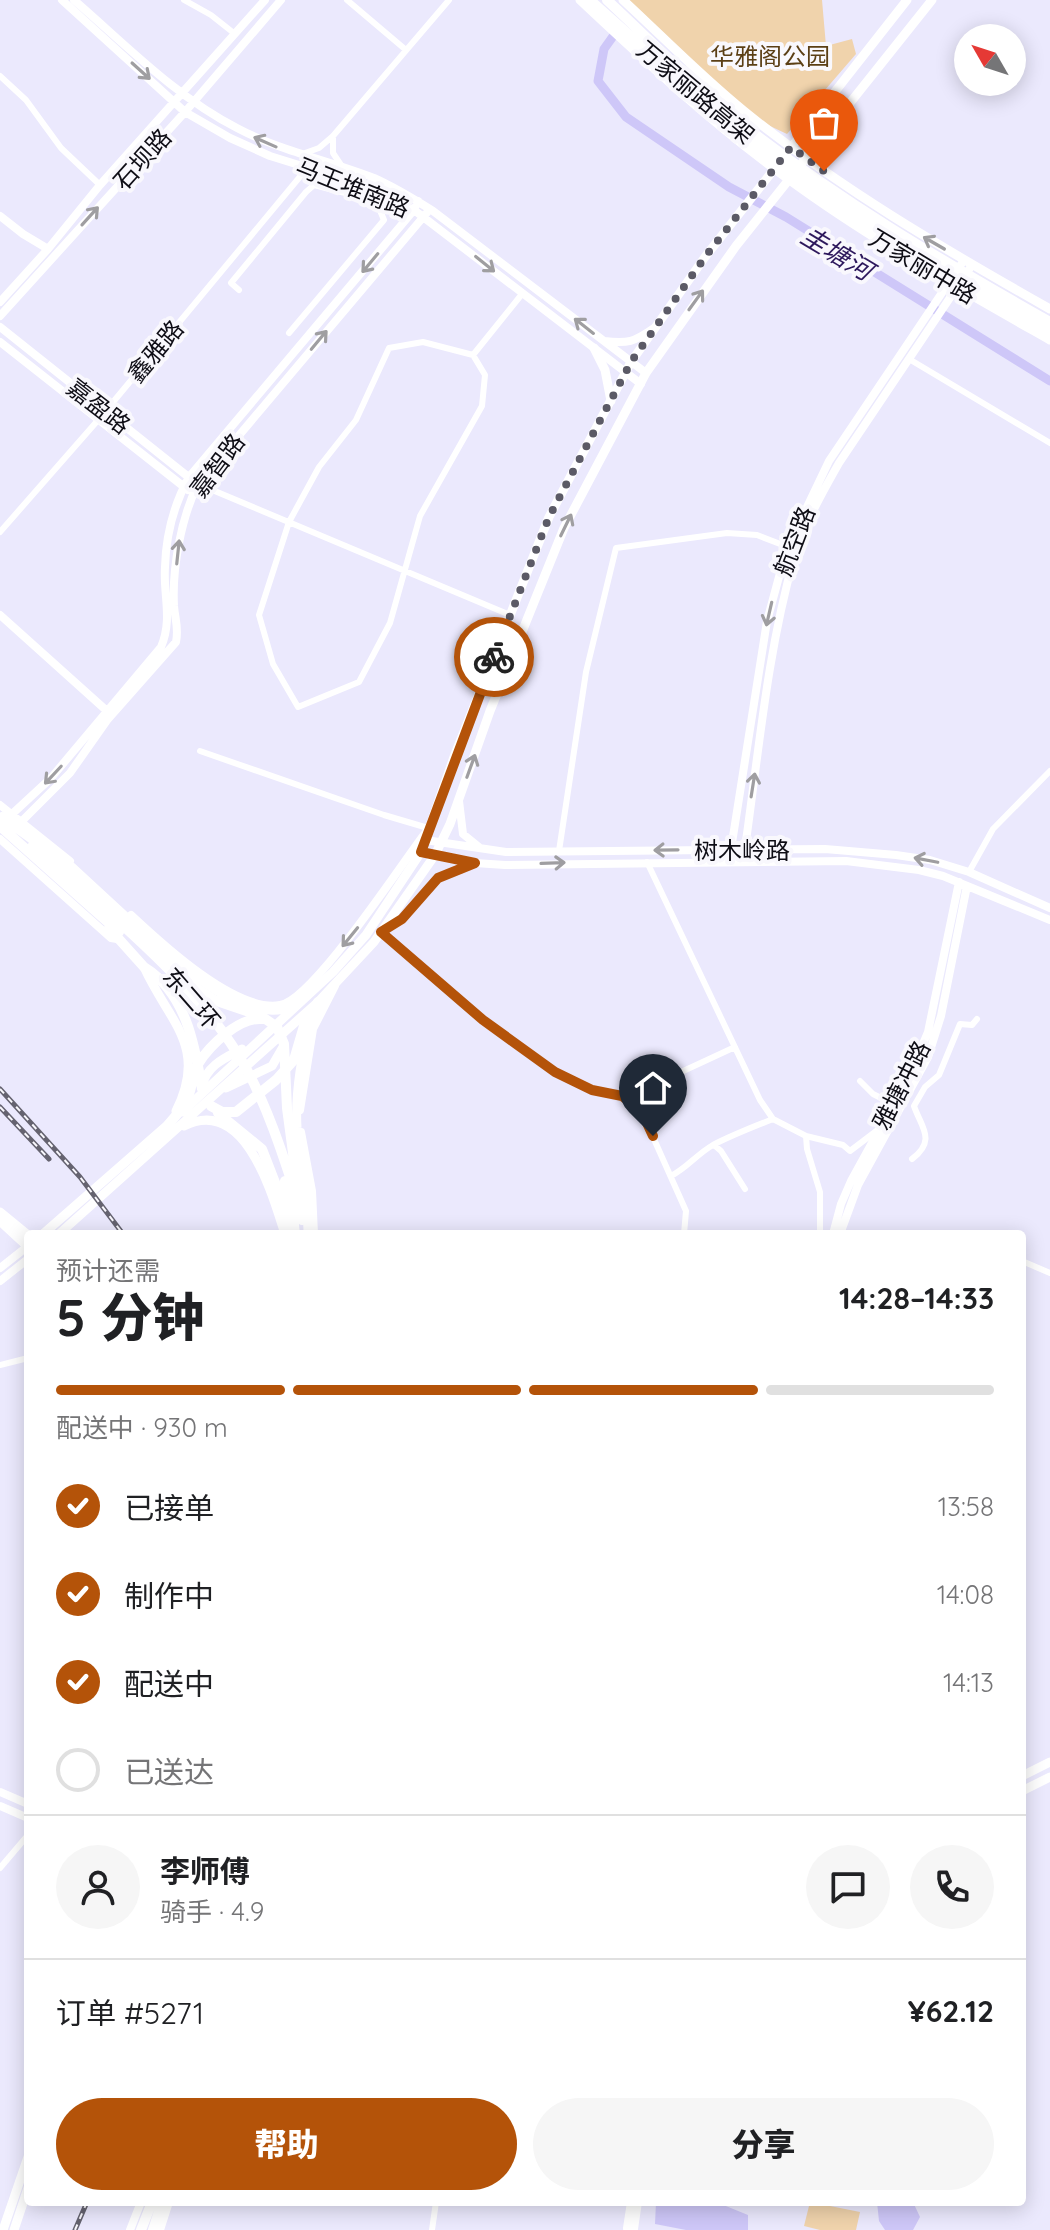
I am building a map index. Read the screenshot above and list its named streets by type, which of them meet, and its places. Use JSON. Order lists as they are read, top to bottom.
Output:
{
  "streets": {
    "highway": ["万家丽路高架", "东二环"],
    "main road": ["万家丽中路"],
    "street": [
      "石坝路",
      "马王堆南路",
      "鑫雅路",
      "嘉盈路",
      "嘉智路",
      "航空路",
      "树木岭路",
      "雅塘冲路"
    ]
  },
  "crossings": [
    ["万家丽路高架", "万家丽中路"],
    ["石坝路", "马王堆南路"],
    ["马王堆南路", "鑫雅路"],
    ["马王堆南路", "嘉智路"],
    ["万家丽中路", "航空路"],
    ["鑫雅路", "嘉盈路"],
    ["嘉盈路", "嘉智路"],
    ["嘉智路", "东二环"],
    ["航空路", "树木岭路"],
    ["树木岭路", "雅塘冲路"]
  ],
  "water": ["圭塘河"],
  "parks": ["华雅阁公园"],
  "north": "top left",
  "page": {
    "heading": ["5 分钟", "预计还需", "14:28–14:33"],
    "panel": [
      "李师傅",
      "骑手 · 4.9",
      "订单 #5271",
      "¥62.12"
    ],
    "bar": "配送中 · 930 m",
    "list": [
      ["已接单", "13:58"],
      ["制作中", "14:08"],
      ["配送中", "14:13"],
      "已送达"
    ],
    "buttons": ["帮助", "分享"]
  }
}
